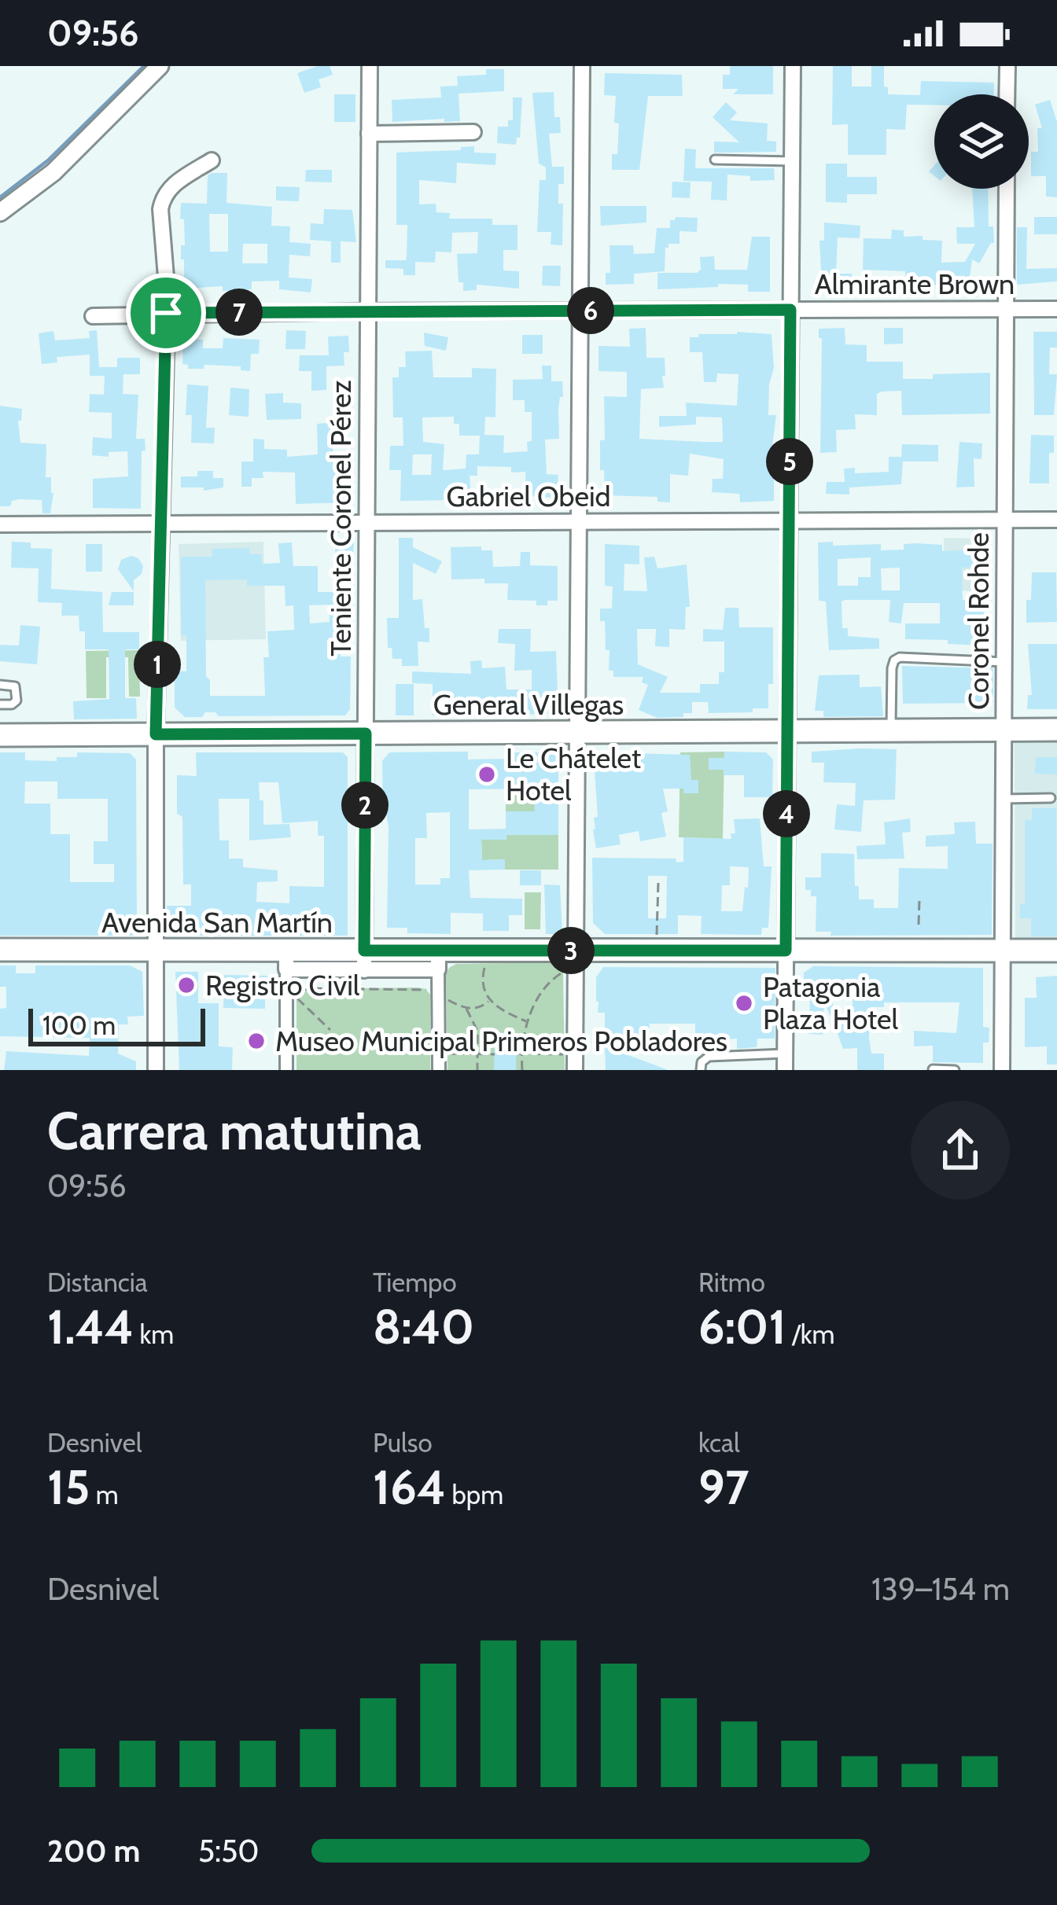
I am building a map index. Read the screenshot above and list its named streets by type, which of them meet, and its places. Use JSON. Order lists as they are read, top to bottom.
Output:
{
  "streets": {
    "main road": ["General Villegas", "Avenida San Martín"],
    "street": [
      "Almirante Brown",
      "Gabriel Obeid",
      "Teniente Coronel Pérez",
      "Coronel Rohde"
    ]
  },
  "crossings": [
    ["Almirante Brown", "Teniente Coronel Pérez"],
    ["Almirante Brown", "Coronel Rohde"],
    ["Gabriel Obeid", "Teniente Coronel Pérez"],
    ["Gabriel Obeid", "Coronel Rohde"],
    ["Teniente Coronel Pérez", "General Villegas"],
    ["Teniente Coronel Pérez", "Avenida San Martín"],
    ["Coronel Rohde", "General Villegas"],
    ["Coronel Rohde", "Avenida San Martín"]
  ],
  "places": [
    "Le Chátelet Hotel",
    "Registro Civil",
    "Patagonia Plaza Hotel",
    "Museo Municipal Primeros Pobladores"
  ],
  "scale_bar": "100 m",
  "page": {
    "status": "09:56",
    "pins": [
      "6",
      "7",
      "5",
      "1",
      "2",
      "4",
      "3"
    ],
    "scale": "100 m",
    "heading": ["Carrera matutina", "09:56"],
    "stats": [
      ["Distancia", "1.44 km"],
      ["Tiempo", "8:40"],
      ["Ritmo", "6:01 /km"],
      ["Desnivel", "15 m"],
      ["Pulso", "164 bpm"],
      ["kcal", "97"]
    ],
    "chart": ["Desnivel", "139–154 m"],
    "list": [
      {
        "name": "200 m",
        "note": "5:50"
      }
    ]
  }
}
